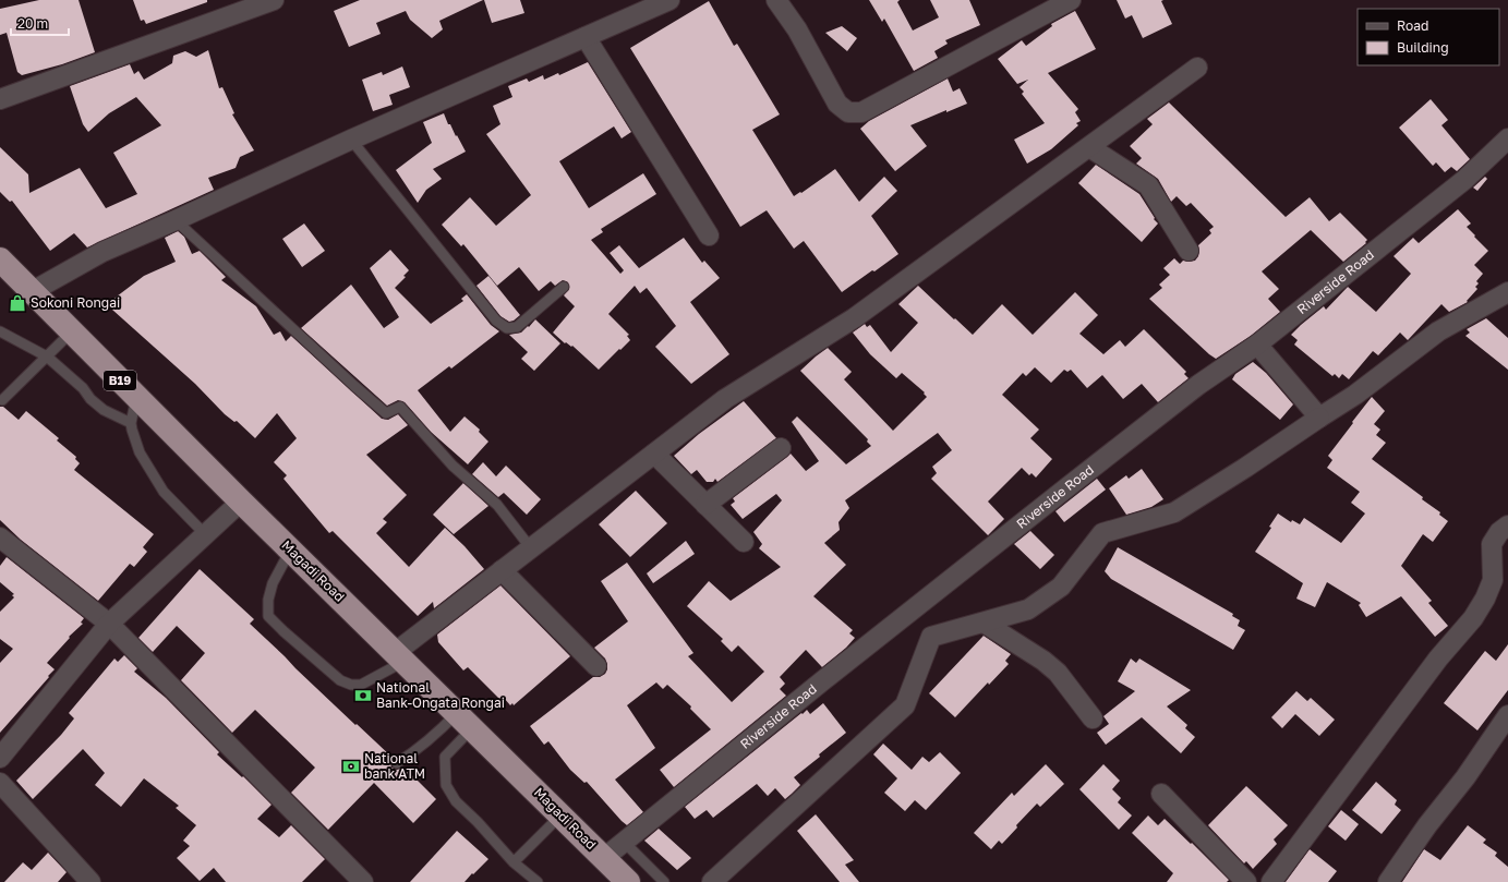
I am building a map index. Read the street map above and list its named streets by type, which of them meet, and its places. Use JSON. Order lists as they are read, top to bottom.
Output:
{
  "streets": {
    "highway": ["B19", "Magadi Road"],
    "street": ["Riverside Road"]
  },
  "crossings": [
    ["Riverside Road", "Magadi Road"]
  ],
  "places": {
    "shop": ["Sokoni Rongai"],
    "bank": ["National Bank-Ongata Rongai", "National bank ATM"]
  },
  "legend": ["Road", "Building"],
  "scale_bar": "20 m"
}
